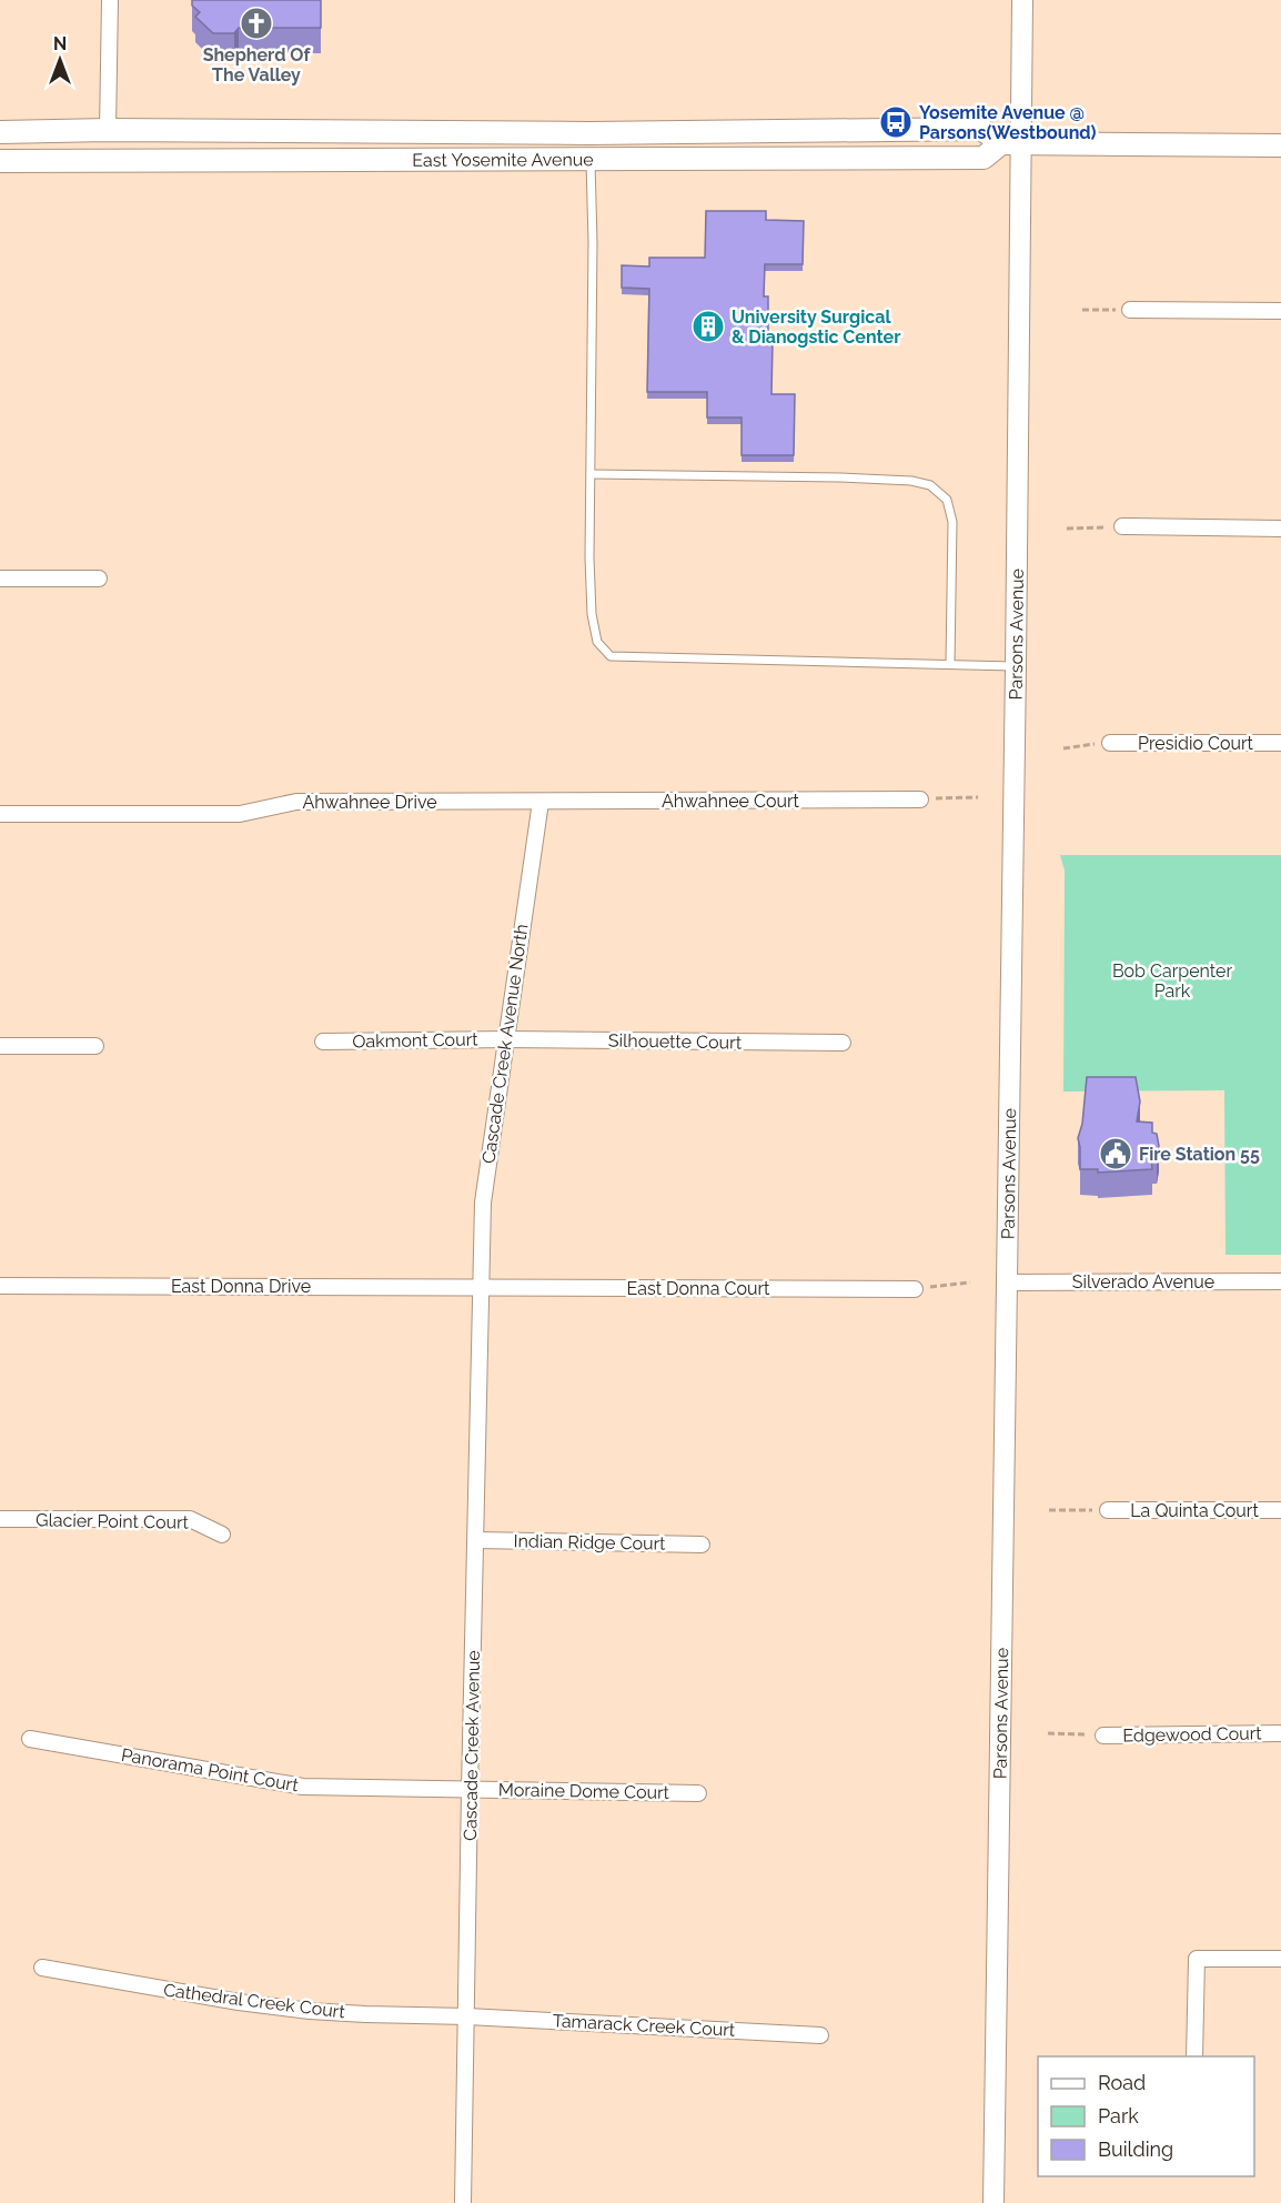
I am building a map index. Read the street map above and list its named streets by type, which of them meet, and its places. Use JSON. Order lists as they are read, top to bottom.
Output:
{
  "streets": {
    "main road": ["East Yosemite Avenue"],
    "street": [
      "Parsons Avenue",
      "Presidio Court",
      "Ahwahnee Court",
      "Ahwahnee Drive",
      "Oakmont Court",
      "Silhouette Court",
      "Cascade Creek Avenue North",
      "Silverado Avenue",
      "East Donna Drive",
      "East Donna Court",
      "La Quinta Court",
      "Glacier Point Court",
      "Indian Ridge Court",
      "Edgewood Court",
      "Cascade Creek Avenue",
      "Panorama Point Court",
      "Moraine Dome Court",
      "Cathedral Creek Court",
      "Tamarack Creek Court"
    ]
  },
  "crossings": [
    ["East Yosemite Avenue", "Parsons Avenue"],
    ["Parsons Avenue", "Silverado Avenue"],
    ["Ahwahnee Court", "Ahwahnee Drive"],
    ["Ahwahnee Court", "Cascade Creek Avenue North"],
    ["Ahwahnee Drive", "Cascade Creek Avenue North"],
    ["Oakmont Court", "Silhouette Court"],
    ["Oakmont Court", "Cascade Creek Avenue North"],
    ["Silhouette Court", "Cascade Creek Avenue North"],
    ["Cascade Creek Avenue North", "East Donna Drive"],
    ["Cascade Creek Avenue North", "East Donna Court"],
    ["Cascade Creek Avenue North", "Cascade Creek Avenue"],
    ["East Donna Drive", "East Donna Court"],
    ["East Donna Drive", "Cascade Creek Avenue"],
    ["East Donna Court", "Cascade Creek Avenue"],
    ["Indian Ridge Court", "Cascade Creek Avenue"],
    ["Cascade Creek Avenue", "Panorama Point Court"],
    ["Cascade Creek Avenue", "Moraine Dome Court"],
    ["Cascade Creek Avenue", "Cathedral Creek Court"],
    ["Cascade Creek Avenue", "Tamarack Creek Court"],
    ["Panorama Point Court", "Moraine Dome Court"],
    ["Cathedral Creek Court", "Tamarack Creek Court"]
  ],
  "parks": ["Bob Carpenter Park"],
  "places": {
    "church": ["Shepherd Of The Valley"],
    "bus stop": ["Yosemite Avenue @ Parsons(Westbound)"],
    "building": ["University Surgical & Dianogstic Center"],
    "public building": ["Fire Station 55"]
  },
  "legend": ["Road", "Park", "Building"],
  "north": "top"
}
